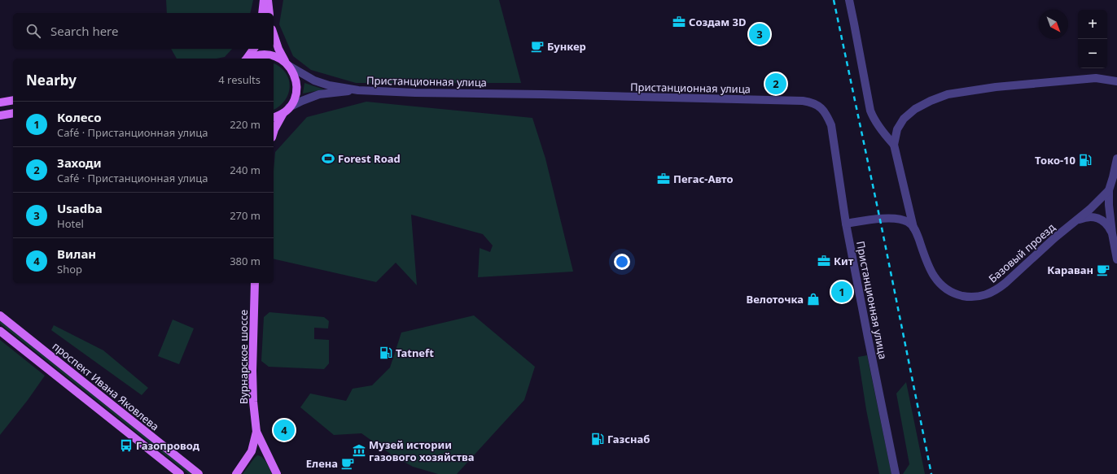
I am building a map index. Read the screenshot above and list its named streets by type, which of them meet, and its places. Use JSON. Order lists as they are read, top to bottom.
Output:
{
  "streets": {
    "main road": ["Вурнарское шоссе", "проспект Ивана Яковлева"],
    "street": ["Пристанционная улица", "Базовый проезд"]
  },
  "places": {
    "office": ["Создам 3D", "Пегас-Авто", "Кит"],
    "cafe": ["Бункер", "Караван", "Елена"],
    "sports": ["Forest Road"],
    "fuel station": ["Токо-10", "Tatneft", "Газснаб"],
    "shop": ["Велоточка"],
    "bus stop": ["Газопровод"],
    "museum": ["Музей истории газового хозяйства"]
  },
  "north": "bottom right",
  "page": {
    "map_buttons": ["+", "−"],
    "search": "Search here",
    "pins": [
      "3",
      "2",
      "1",
      "4"
    ],
    "heading": ["Nearby", "4 results"],
    "list": [
      {
        "mark": "1",
        "name": "Колесо",
        "note": "Café · Пристанционная улица",
        "value": "220 m"
      },
      {
        "mark": "2",
        "name": "Заходи",
        "note": "Café · Пристанционная улица",
        "value": "240 m"
      },
      {
        "mark": "3",
        "name": "Usadba",
        "note": "Hotel",
        "value": "270 m"
      },
      {
        "mark": "4",
        "name": "Вилан",
        "note": "Shop",
        "value": "380 m"
      }
    ]
  }
}
